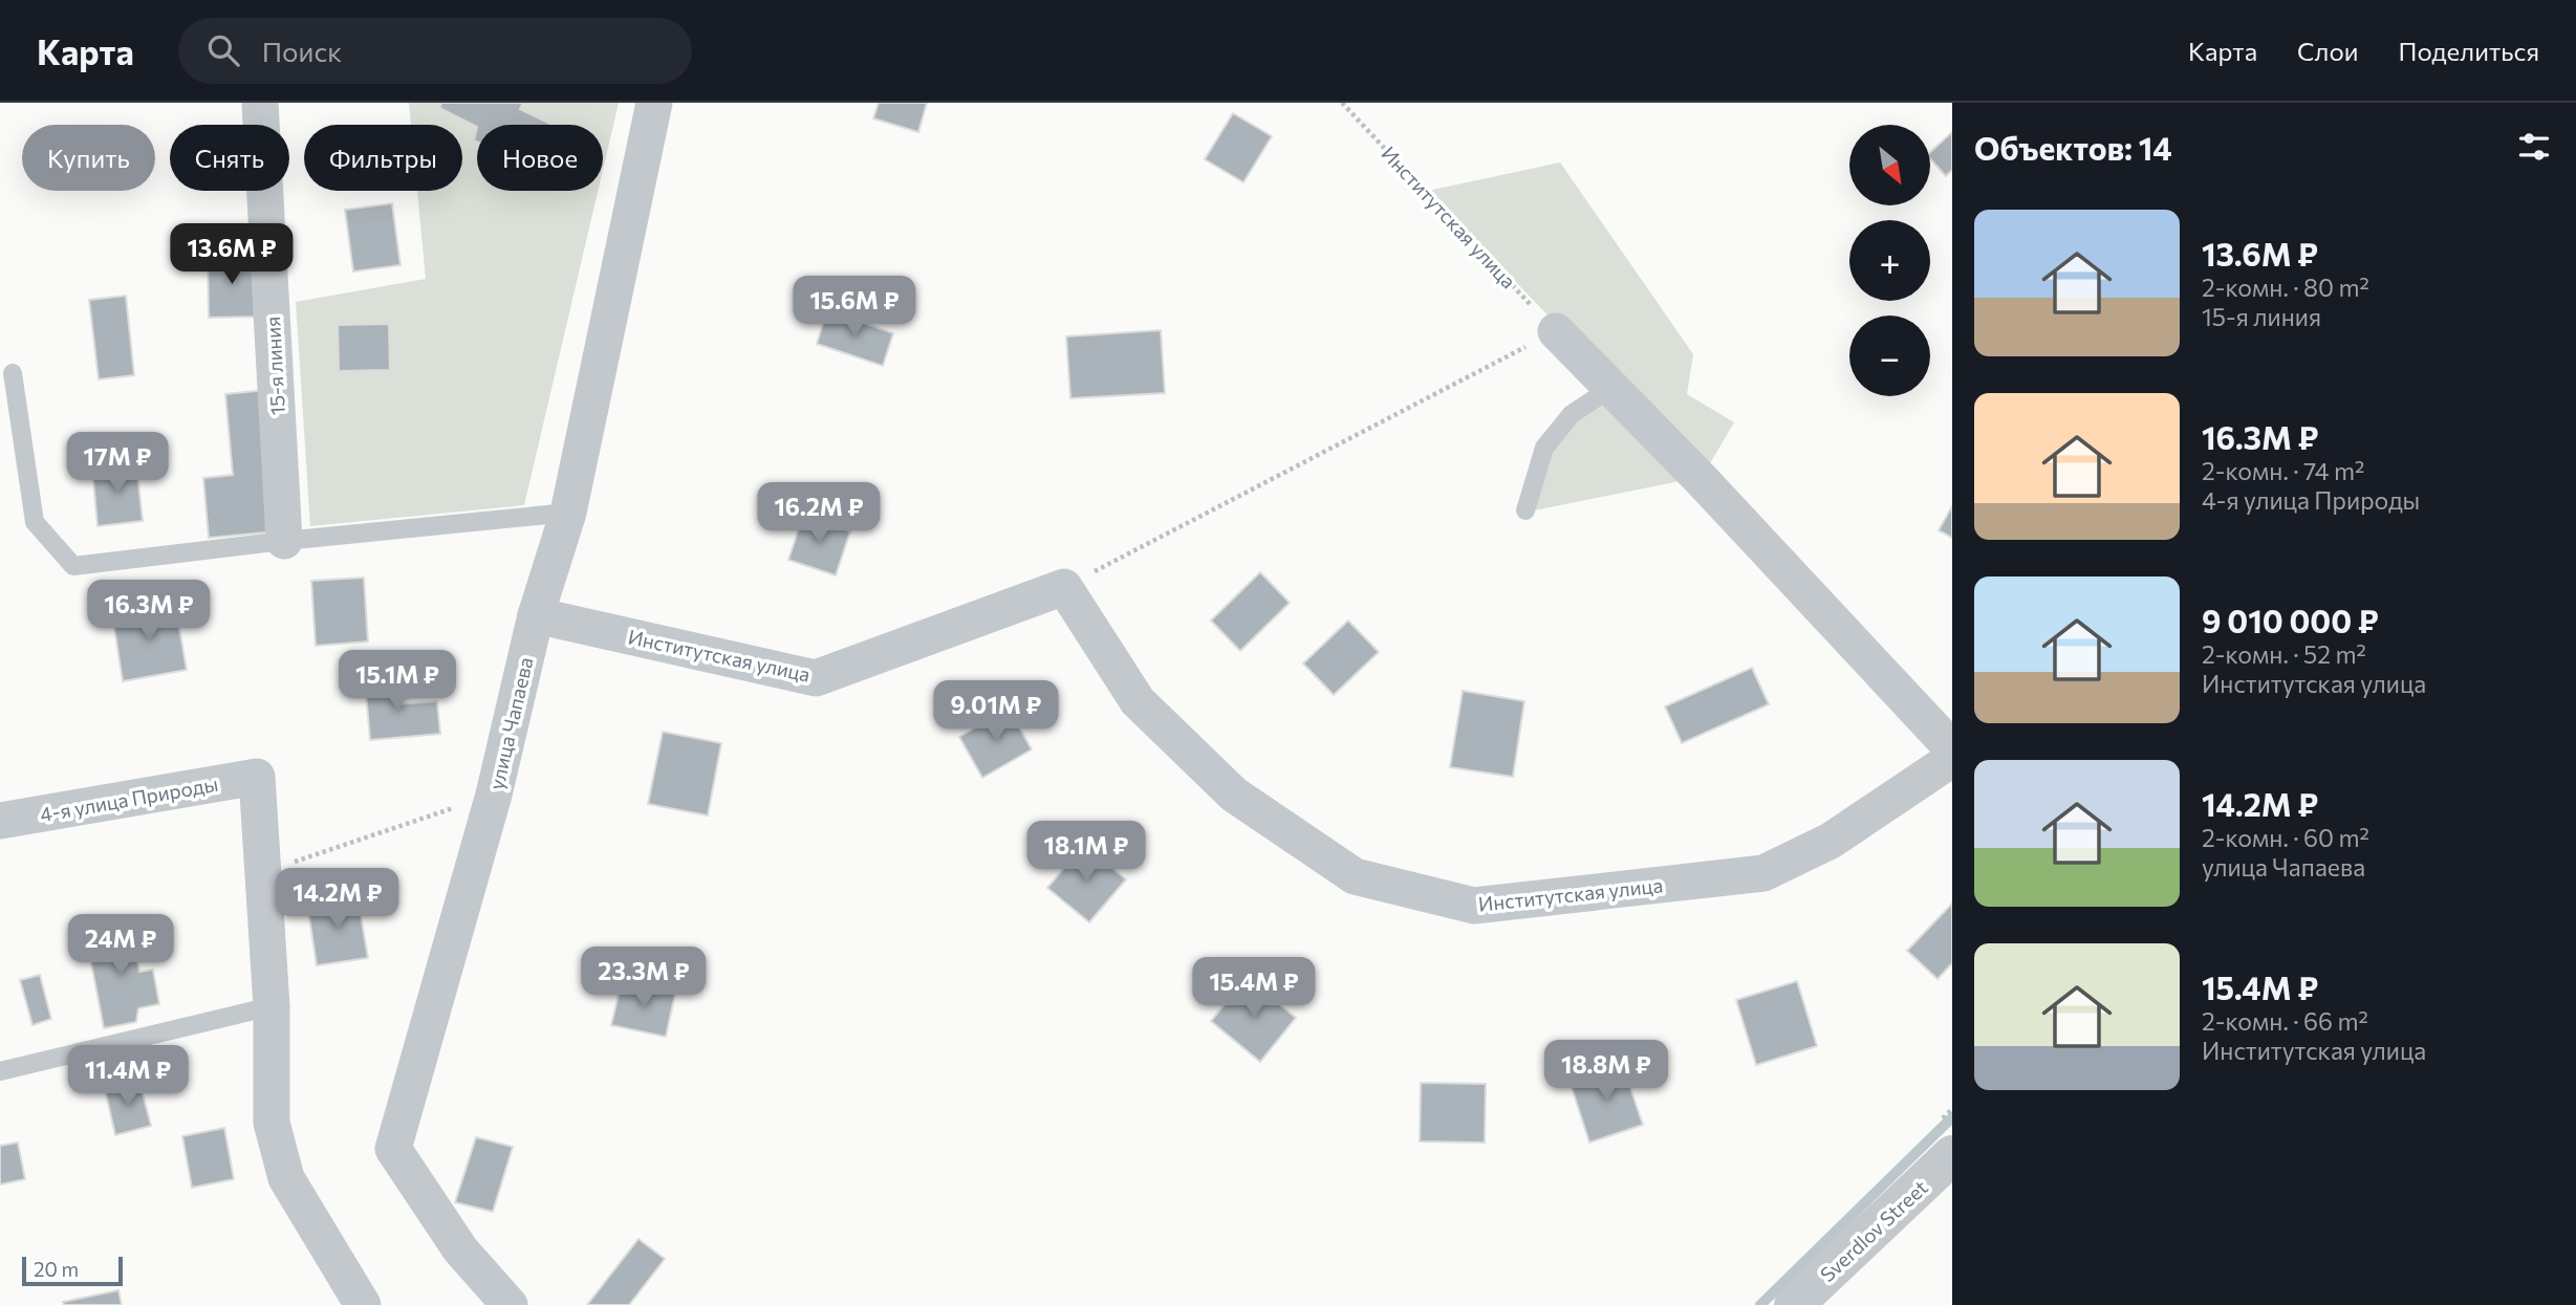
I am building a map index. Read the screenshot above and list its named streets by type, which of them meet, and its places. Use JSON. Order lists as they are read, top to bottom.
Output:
{
  "streets": {
    "street": [
      "Институтская улица",
      "15-я линия",
      "улица Чапаева",
      "4-я улица Природы",
      "Sverdlov Street"
    ]
  },
  "crossings": [
    ["Институтская улица", "улица Чапаева"]
  ],
  "scale_bar": "20 m",
  "north": "bottom right",
  "page": {
    "header": "Карта",
    "search": "Поиск",
    "nav": ["Карта", "Слои", "Поделиться"],
    "heading": "Объектов: 14",
    "map_buttons": ["+", "−"],
    "chip": [
      "Купить",
      "Снять",
      "Фильтры",
      "Новое"
    ],
    "list": [
      {
        "name": "13.6M ₽",
        "note": "2-комн. · 80 m² · 15-я линия"
      },
      {
        "name": "16.3M ₽",
        "note": "2-комн. · 74 m² · 4-я улица Природы"
      },
      {
        "name": "9 010 000 ₽",
        "note": "2-комн. · 52 m² · Институтская улица"
      },
      {
        "name": "14.2M ₽",
        "note": "2-комн. · 60 m² · улица Чапаева"
      },
      {
        "name": "15.4M ₽",
        "note": "2-комн. · 66 m² · Институтская улица"
      }
    ],
    "price": [
      "13.6M ₽",
      "15.6M ₽",
      "17M ₽",
      "16.2M ₽",
      "16.3M ₽",
      "15.1M ₽",
      "9.01M ₽",
      "18.1M ₽",
      "14.2M ₽",
      "24M ₽",
      "23.3M ₽",
      "15.4M ₽",
      "18.8M ₽",
      "11.4M ₽"
    ],
    "scale": "20 m"
  }
}
